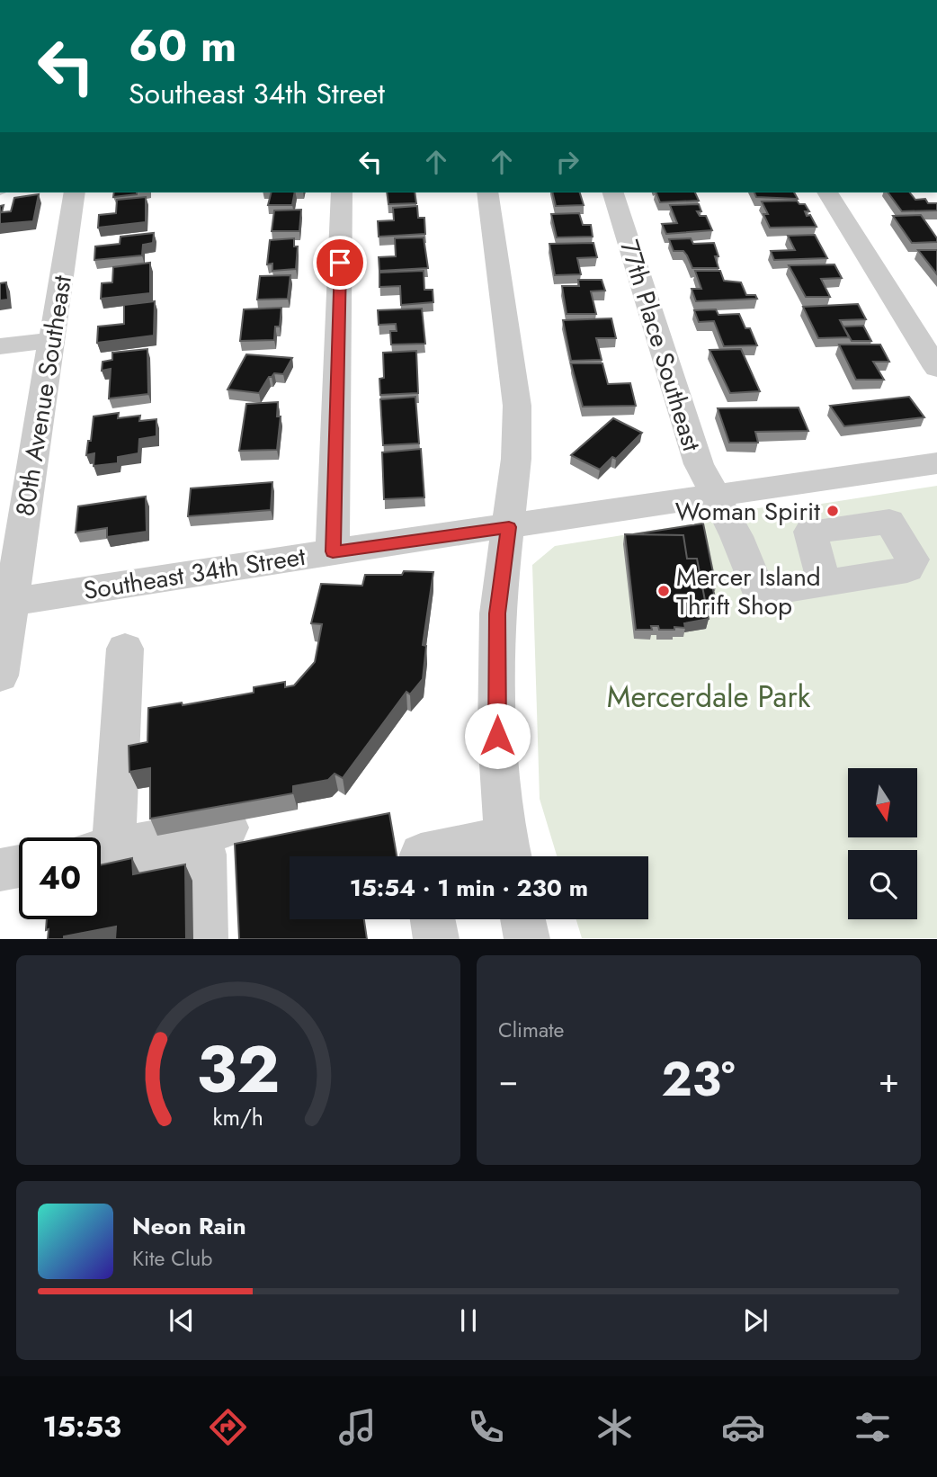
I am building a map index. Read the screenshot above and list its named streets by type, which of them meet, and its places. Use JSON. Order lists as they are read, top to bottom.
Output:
{
  "streets": {
    "street": ["77th Place Southeast", "80th Avenue Southeast", "Southeast 34th Street"]
  },
  "crossings": [
    ["77th Place Southeast", "Southeast 34th Street"],
    ["80th Avenue Southeast", "Southeast 34th Street"]
  ],
  "parks": ["Mercerdale Park"],
  "places": ["Woman Spirit", "Mercer Island Thrift Shop"],
  "north": "bottom",
  "page": {
    "turn": ["60 m", "Southeast 34th Street"],
    "limit": "40",
    "trip": "15:54 · 1 min · 230 m",
    "tile": "Climate",
    "heat": ["−", "23°", "+"],
    "song": ["Neon Rain", "Kite Club"],
    "tabs": "15:53",
    "gauge": ["32", "km/h"]
  }
}
